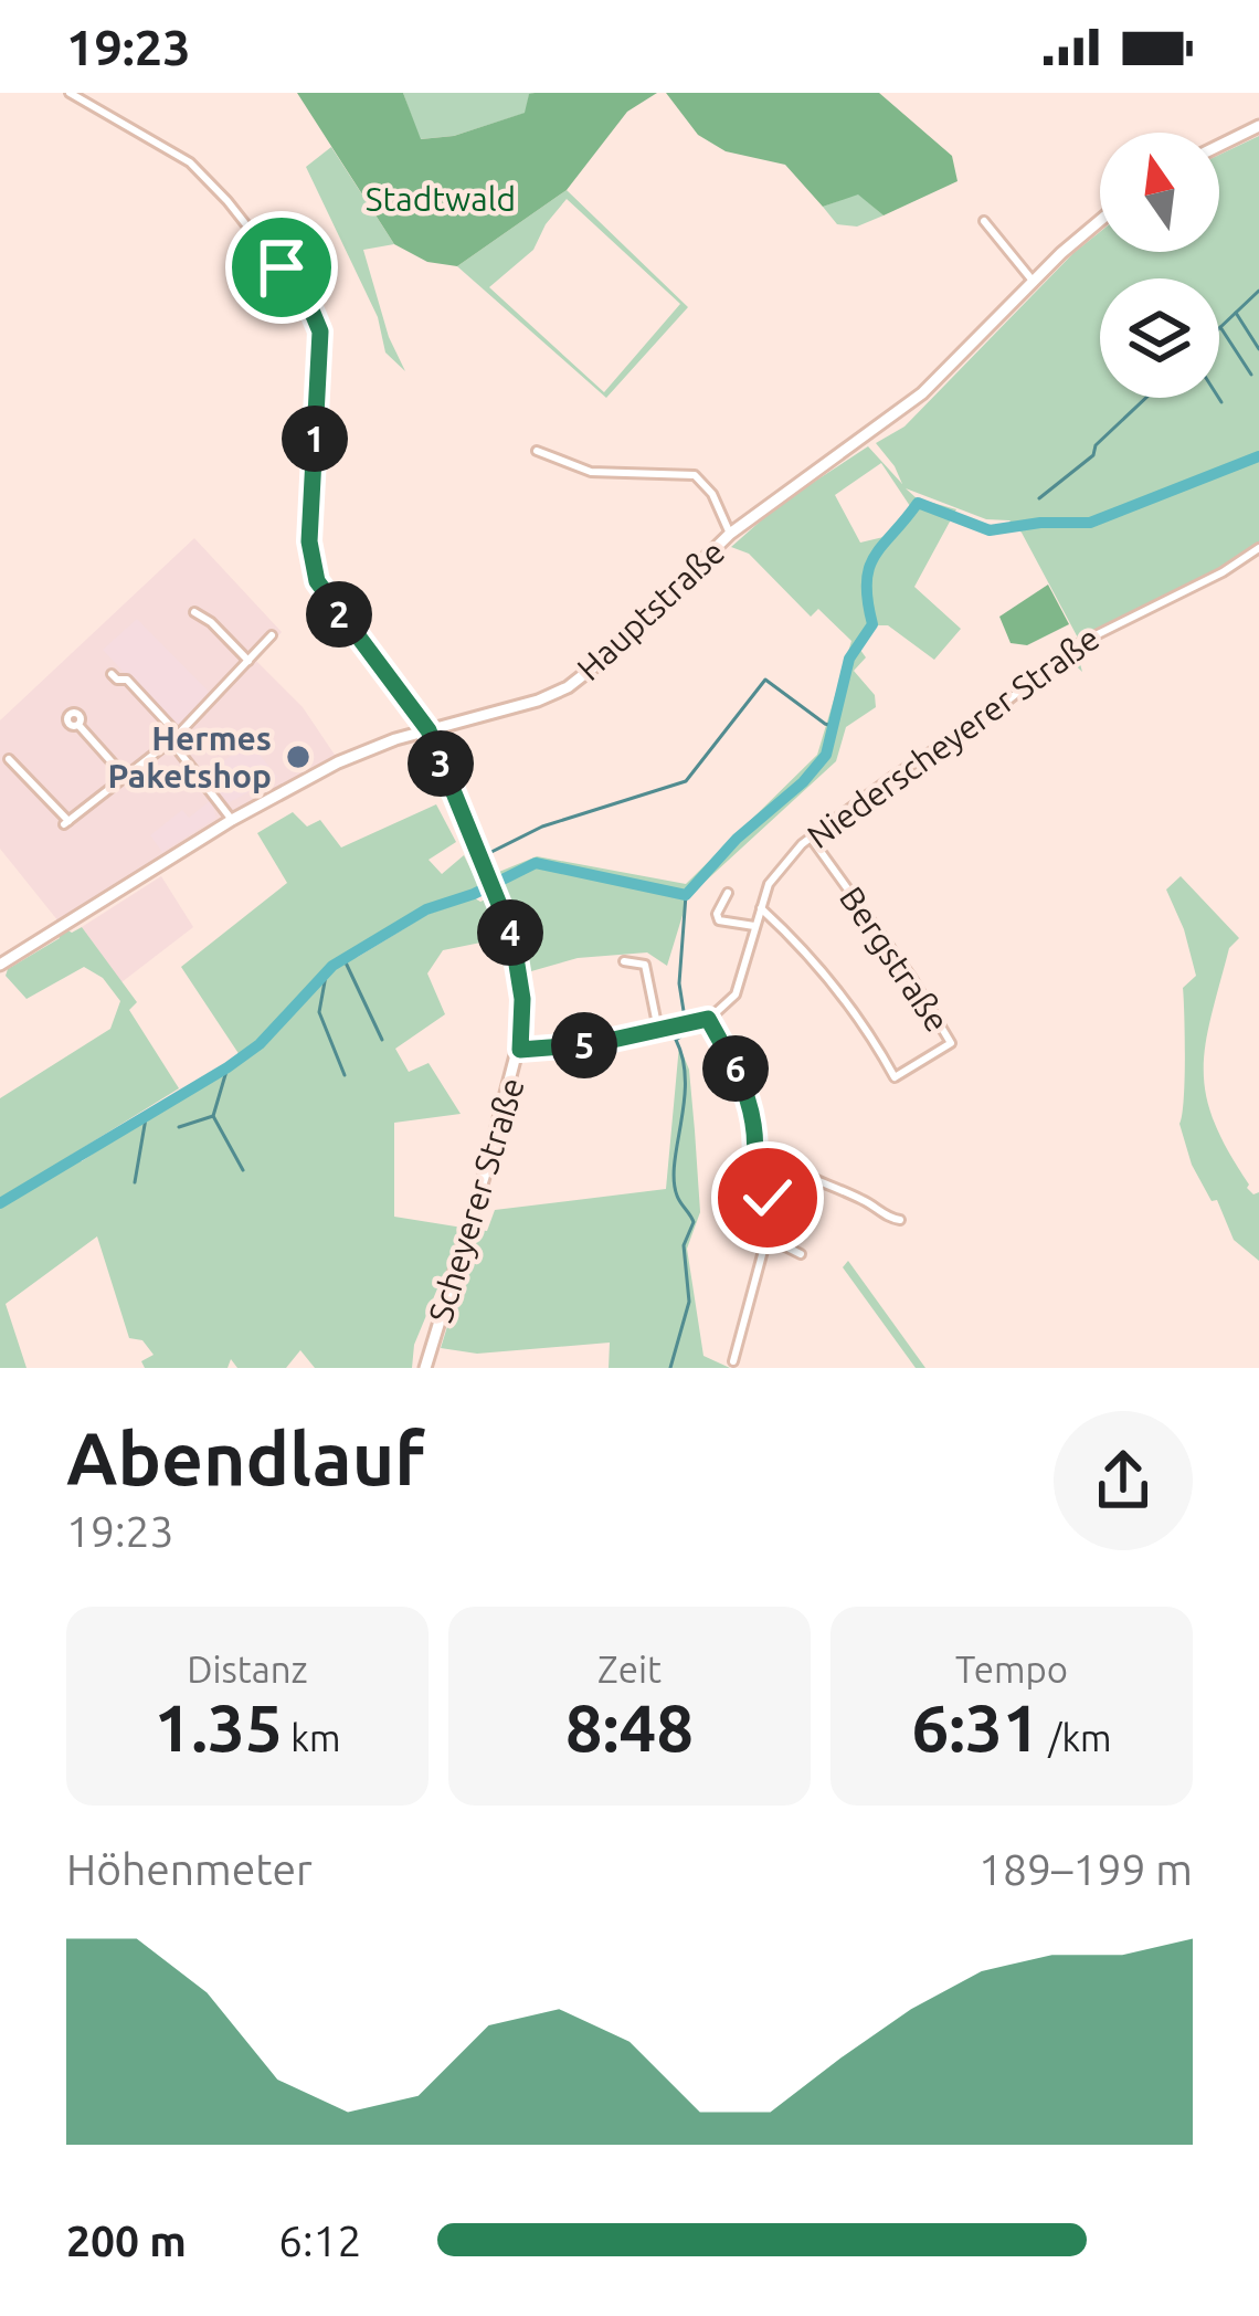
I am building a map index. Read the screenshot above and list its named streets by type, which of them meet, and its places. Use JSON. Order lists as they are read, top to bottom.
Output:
{
  "streets": {
    "main road": ["Hauptstraße", "Scheyerer Straße"],
    "street": ["Niederscheyerer Straße", "Bergstraße"]
  },
  "crossings": [
    ["Hauptstraße", "Scheyerer Straße"],
    ["Niederscheyerer Straße", "Bergstraße"]
  ],
  "parks": ["Stadtwald"],
  "places": ["Hermes Paketshop"],
  "north": "top",
  "page": {
    "status": "19:23",
    "pins": [
      "1",
      "2",
      "3",
      "4",
      "5",
      "6"
    ],
    "heading": ["Abendlauf", "19:23"],
    "stats": [
      ["Distanz", "1.35 km"],
      ["Zeit", "8:48"],
      ["Tempo", "6:31 /km"]
    ],
    "chart": ["Höhenmeter", "189–199 m"],
    "list": [
      {
        "name": "200 m",
        "note": "6:12"
      }
    ]
  }
}
